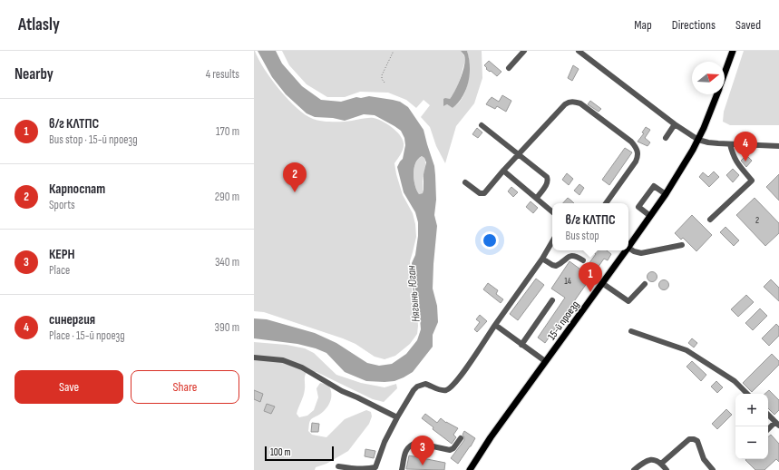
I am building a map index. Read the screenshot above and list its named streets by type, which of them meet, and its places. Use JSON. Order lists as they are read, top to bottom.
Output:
{
  "streets": {
    "main road": ["15-й проезд"]
  },
  "water": ["Нягынь-Юган"],
  "house_numbers": ["2", "14"],
  "scale_bar": "100 m",
  "north": "right",
  "page": {
    "header": "Atlasly",
    "nav": ["Map", "Directions", "Saved"],
    "heading": ["Nearby", "4 results"],
    "list": [
      {
        "mark": "1",
        "name": "в/г КЛТПС",
        "note": "Bus stop · 15-й проезд",
        "value": "170 m"
      },
      {
        "mark": "2",
        "name": "Карпоспат",
        "note": "Sports",
        "value": "290 m"
      },
      {
        "mark": "3",
        "name": "КЕРН",
        "note": "Place",
        "value": "340 m"
      },
      {
        "mark": "4",
        "name": "синергия",
        "note": "Place · 15-й проезд",
        "value": "390 m"
      }
    ],
    "pins": [
      "4",
      "2",
      "1",
      "3"
    ],
    "popup": ["в/г КЛТПС", "Bus stop"],
    "buttons": ["Save", "Share"],
    "map_buttons": ["+", "−"],
    "scale": "100 m"
  }
}
